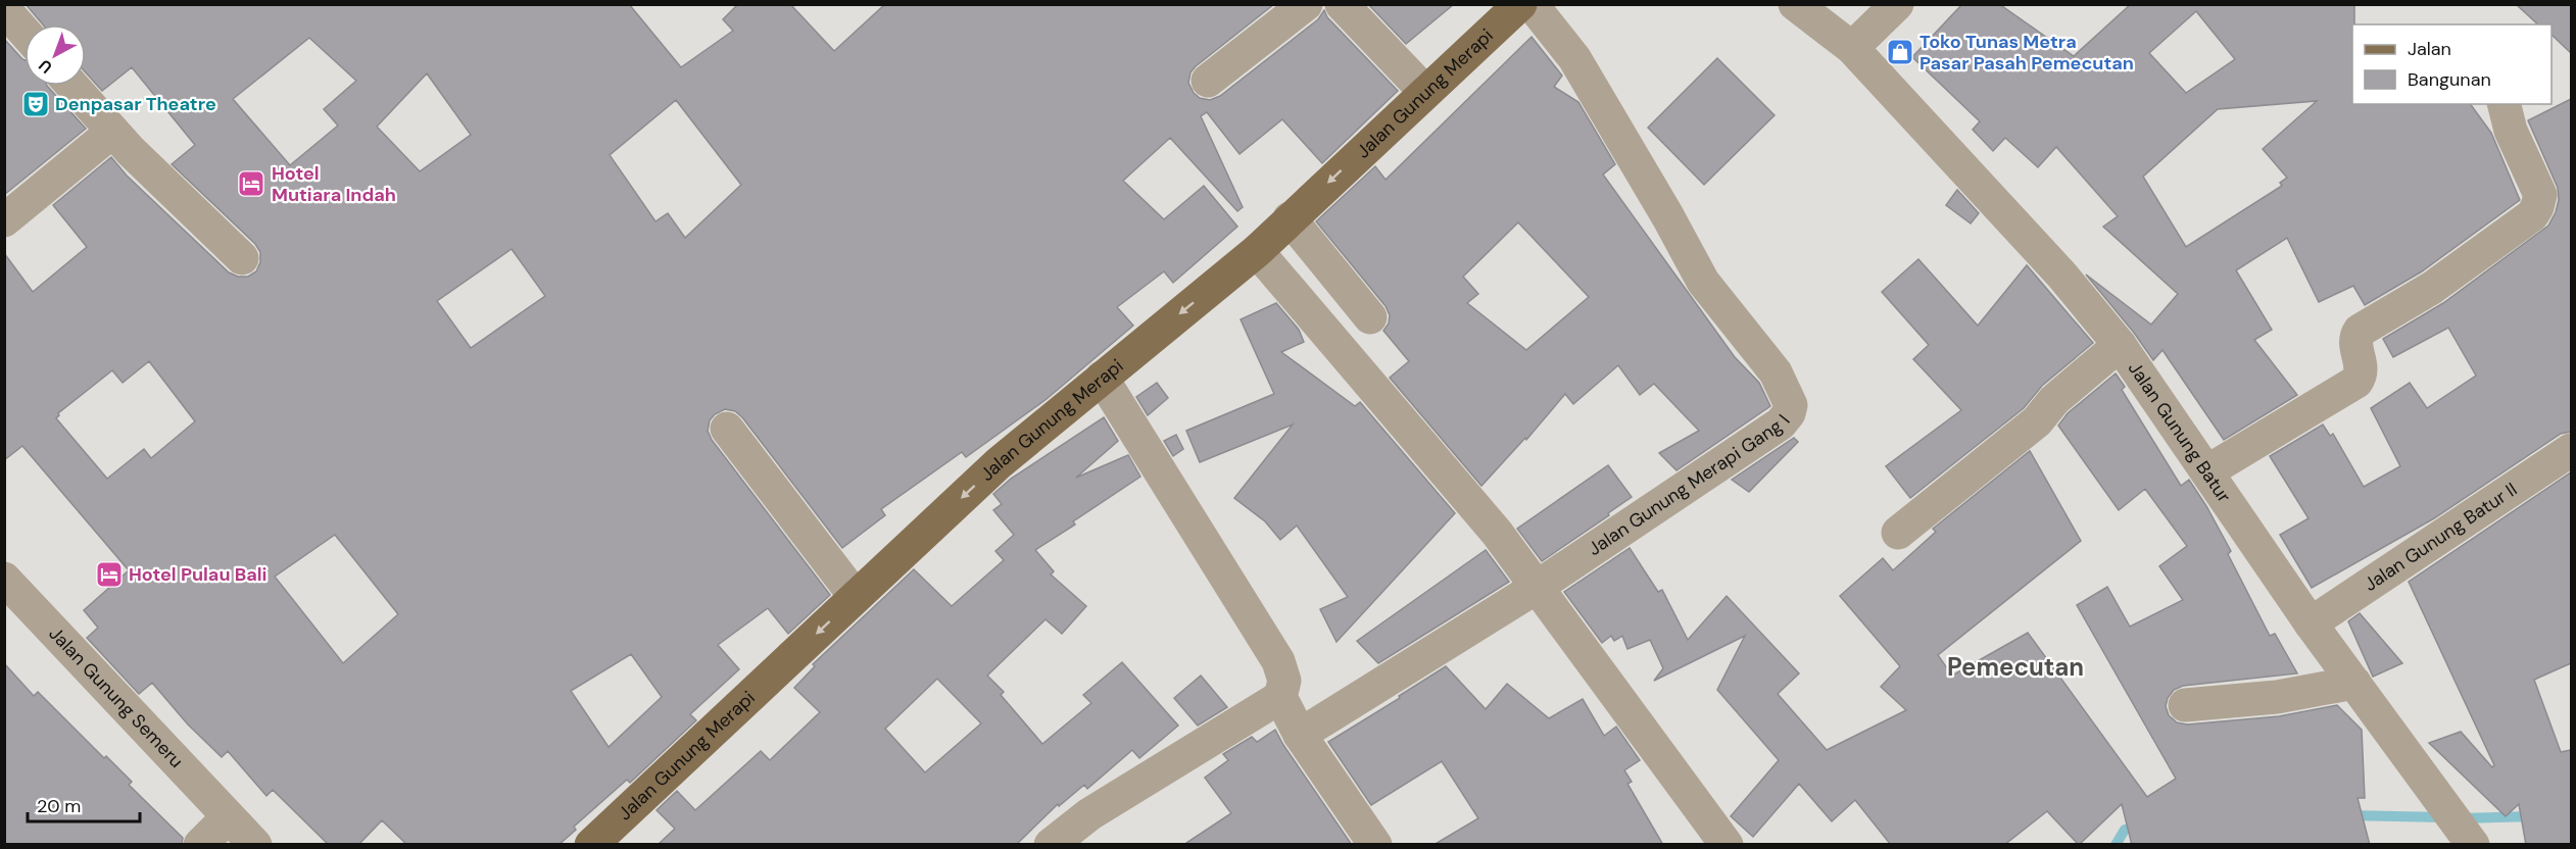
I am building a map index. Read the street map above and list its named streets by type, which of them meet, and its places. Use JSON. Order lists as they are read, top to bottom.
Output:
{
  "streets": {
    "main road": ["Jalan Gunung Merapi"],
    "street": [
      "Jalan Gunung Batur",
      "Jalan Gunung Merapi Gang I",
      "Jalan Gunung Batur II",
      "Jalan Gunung Semeru"
    ]
  },
  "crossings": [
    ["Jalan Gunung Batur", "Jalan Gunung Batur II"]
  ],
  "one_way": ["Jalan Gunung Merapi"],
  "districts": ["Pemecutan"],
  "places": {
    "shop": ["Toko Tunas Metra Pasar Pasah Pemecutan"],
    "theatre": ["Denpasar Theatre"],
    "hotel": ["Hotel Mutiara Indah", "Hotel Pulau Bali"]
  },
  "legend": ["Jalan", "Bangunan"],
  "scale_bar": "20 m",
  "north": "bottom left"
}
